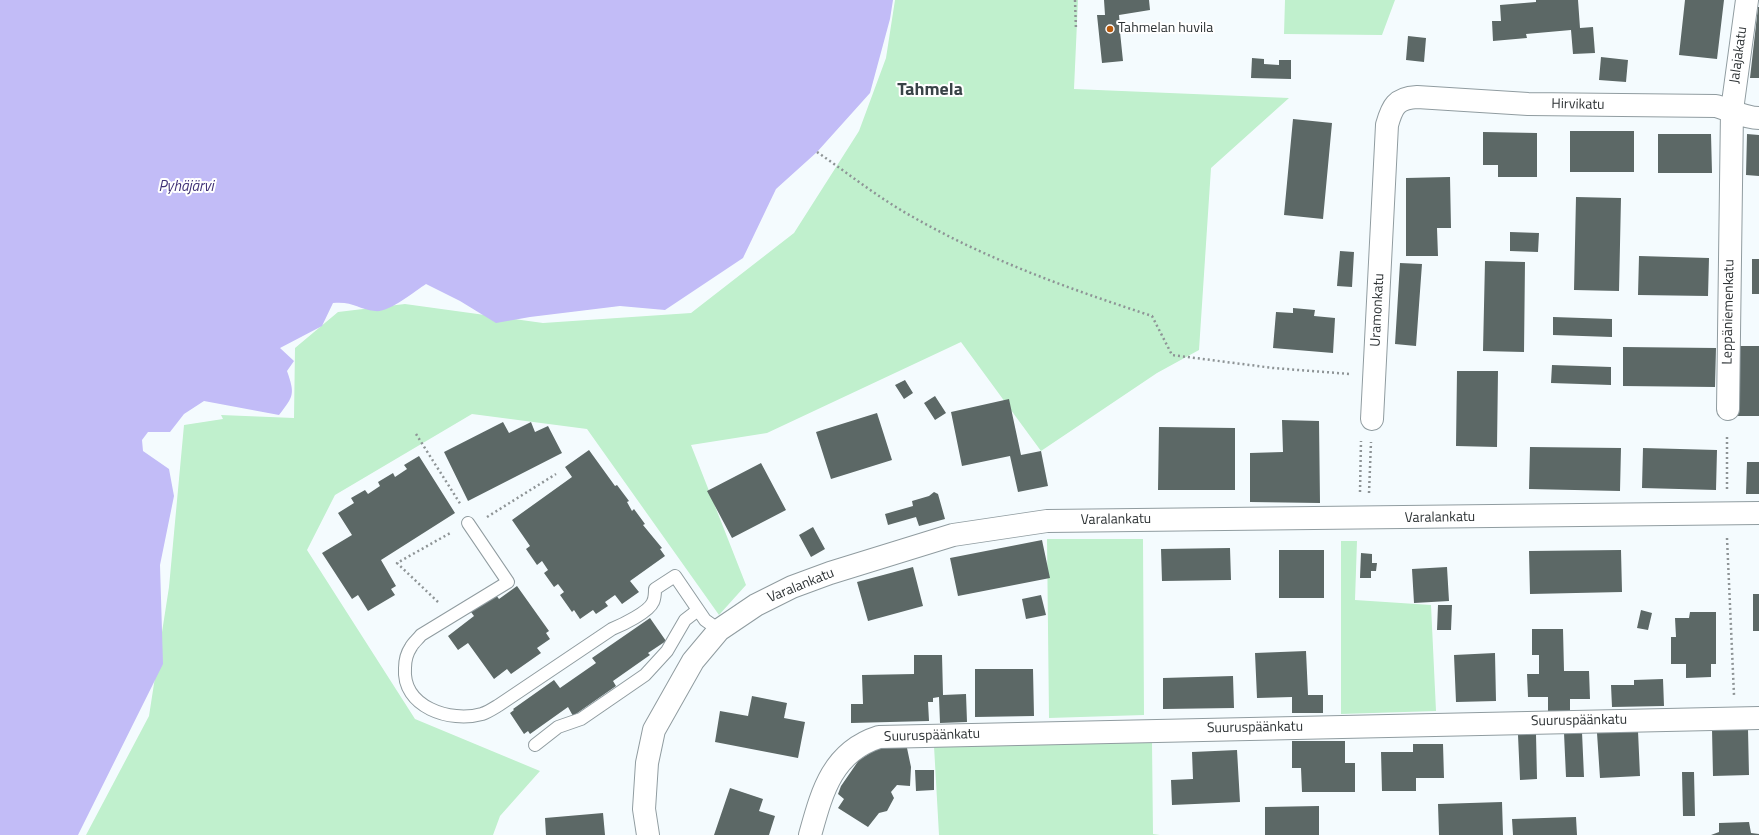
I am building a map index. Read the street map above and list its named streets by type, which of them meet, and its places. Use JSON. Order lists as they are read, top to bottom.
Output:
{
  "streets": {
    "street": [
      "Jalajakatu",
      "Hirvikatu",
      "Uramonkatu",
      "Leppäniemenkatu",
      "Varalankatu",
      "Suuruspäänkatu"
    ]
  },
  "crossings": [
    ["Jalajakatu", "Hirvikatu"],
    ["Jalajakatu", "Leppäniemenkatu"],
    ["Hirvikatu", "Uramonkatu"],
    ["Hirvikatu", "Leppäniemenkatu"]
  ],
  "districts": ["Tahmela"],
  "water": ["Pyhäjärvi"],
  "places": ["Tahmelan huvila"]
}
